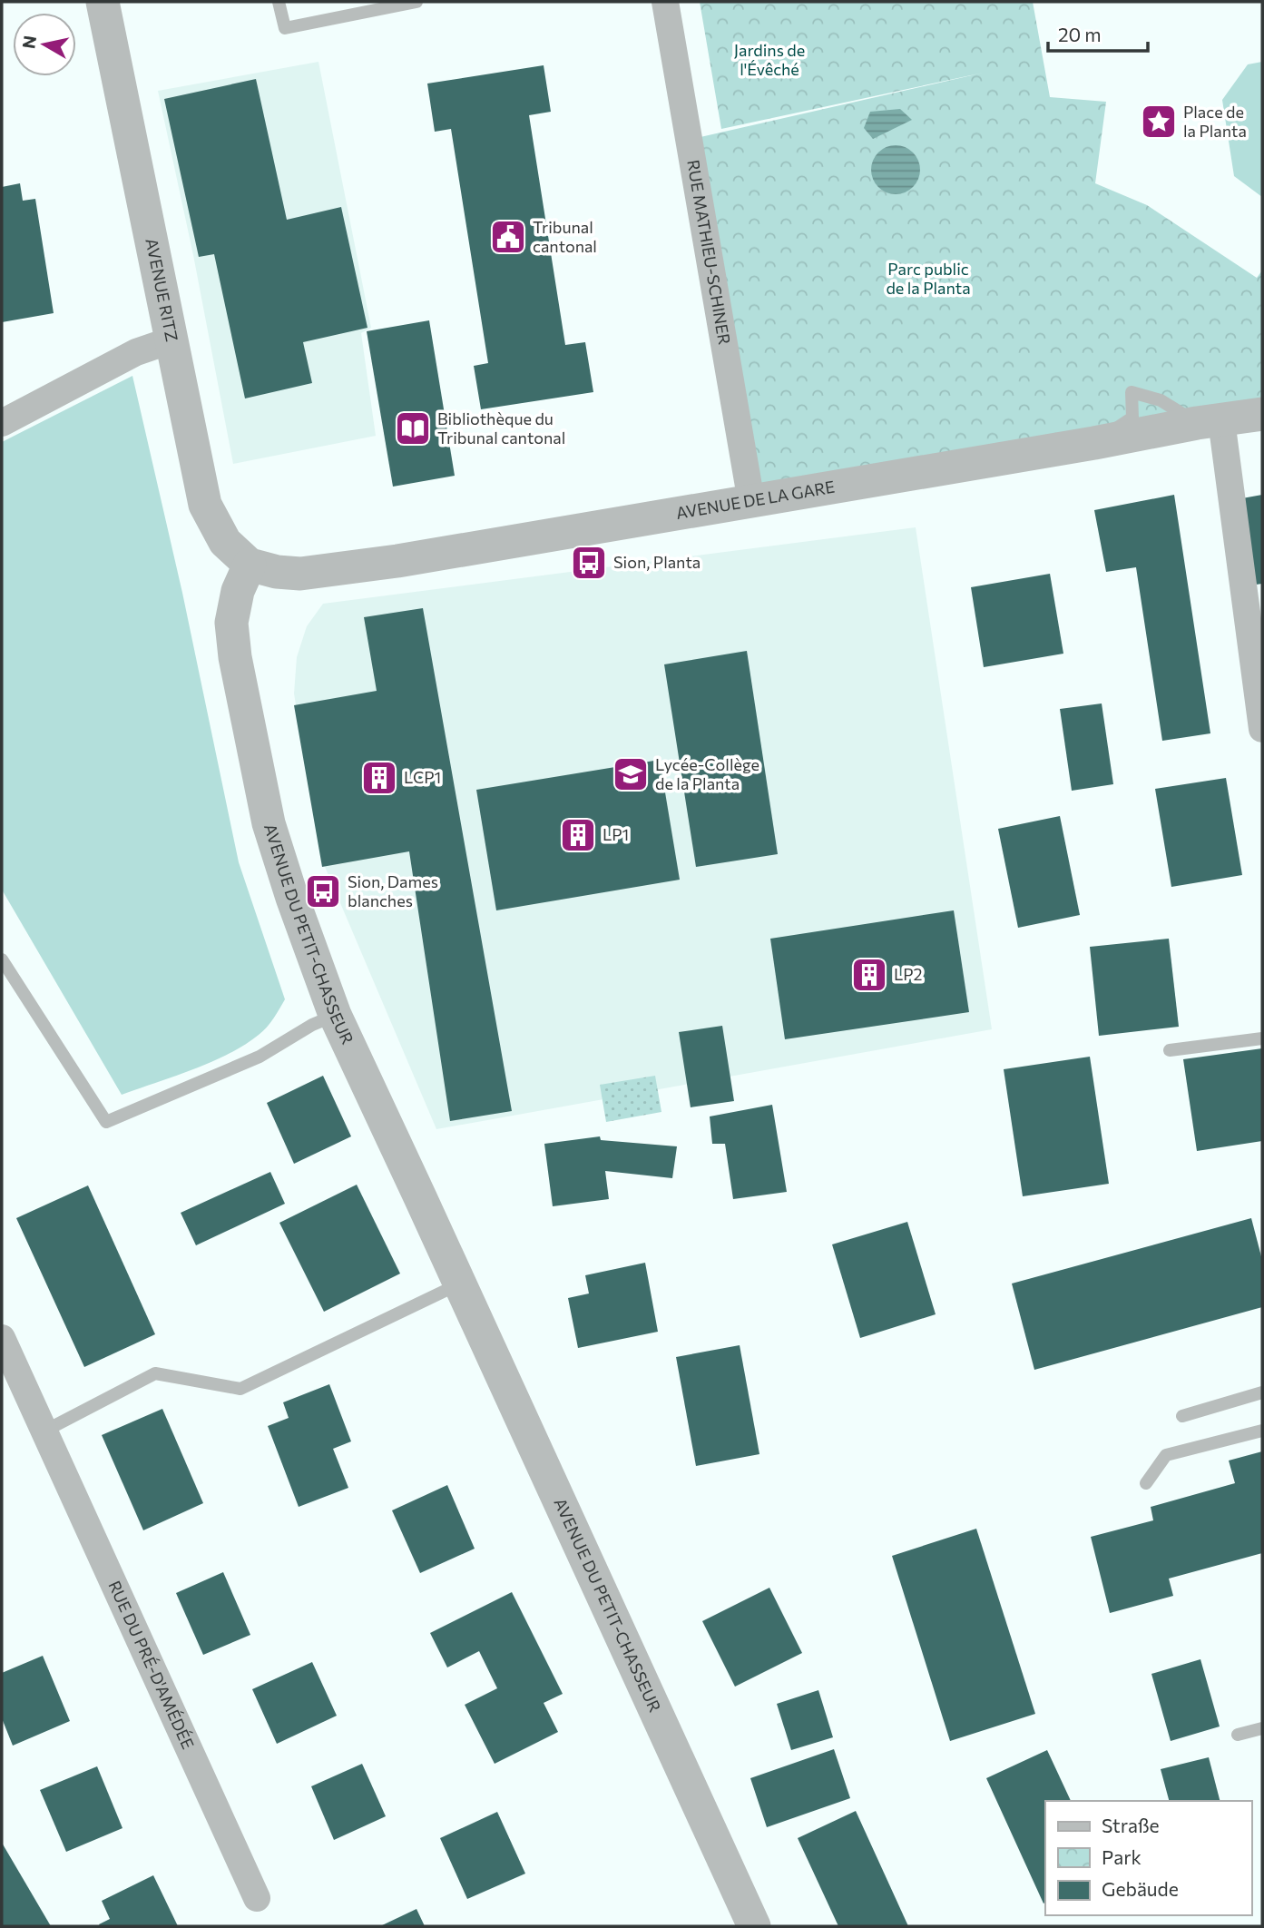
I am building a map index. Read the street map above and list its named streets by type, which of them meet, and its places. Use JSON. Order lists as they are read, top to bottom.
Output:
{
  "streets": {
    "street": [
      "RUE MATHIEU-SCHINER",
      "AVENUE RITZ",
      "AVENUE DE LA GARE",
      "AVENUE DU PETIT-CHASSEUR",
      "RUE DU PRÉ-D'AMÉDÉE"
    ]
  },
  "crossings": [
    ["RUE MATHIEU-SCHINER", "AVENUE DE LA GARE"],
    ["AVENUE RITZ", "AVENUE DE LA GARE"],
    ["AVENUE RITZ", "AVENUE DU PETIT-CHASSEUR"],
    ["AVENUE DE LA GARE", "AVENUE DU PETIT-CHASSEUR"]
  ],
  "parks": ["Jardins de l'Évêché", "Parc public de la Planta"],
  "places": {
    "place": ["Place de la Planta"],
    "public building": ["Tribunal cantonal"],
    "library": ["Bibliothèque du Tribunal cantonal"],
    "bus stop": ["Sion, Planta", "Sion, Dames blanches"],
    "school or university": ["Lycée-Collège de la Planta"],
    "building": ["LCP1", "LP1", "LP2"]
  },
  "legend": ["Straße", "Park", "Gebäude"],
  "scale_bar": "20 m",
  "north": "left"
}
